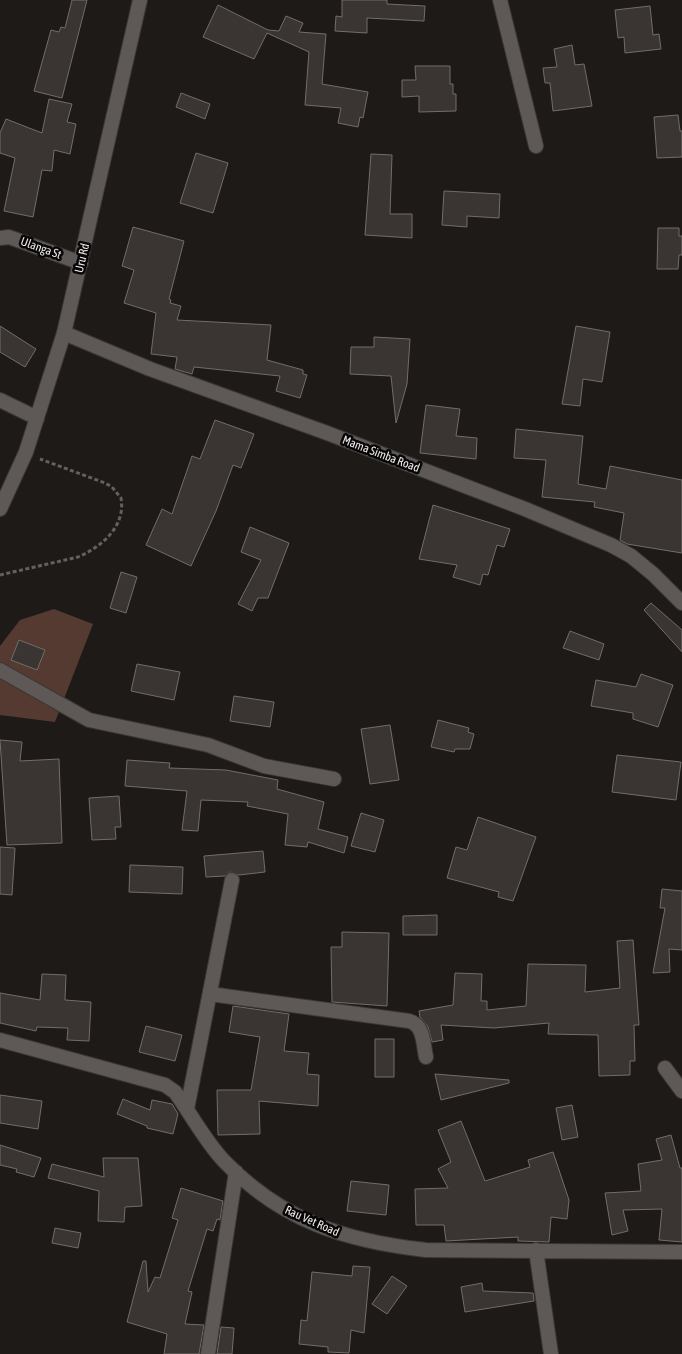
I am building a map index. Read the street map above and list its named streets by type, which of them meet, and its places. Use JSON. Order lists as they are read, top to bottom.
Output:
{
  "streets": {
    "street": [
      "Ulanga St",
      "Uru Rd",
      "Mama Simba Road",
      "Rau Vet Road"
    ]
  },
  "crossings": [
    ["Ulanga St", "Uru Rd"],
    ["Uru Rd", "Mama Simba Road"]
  ]
}
